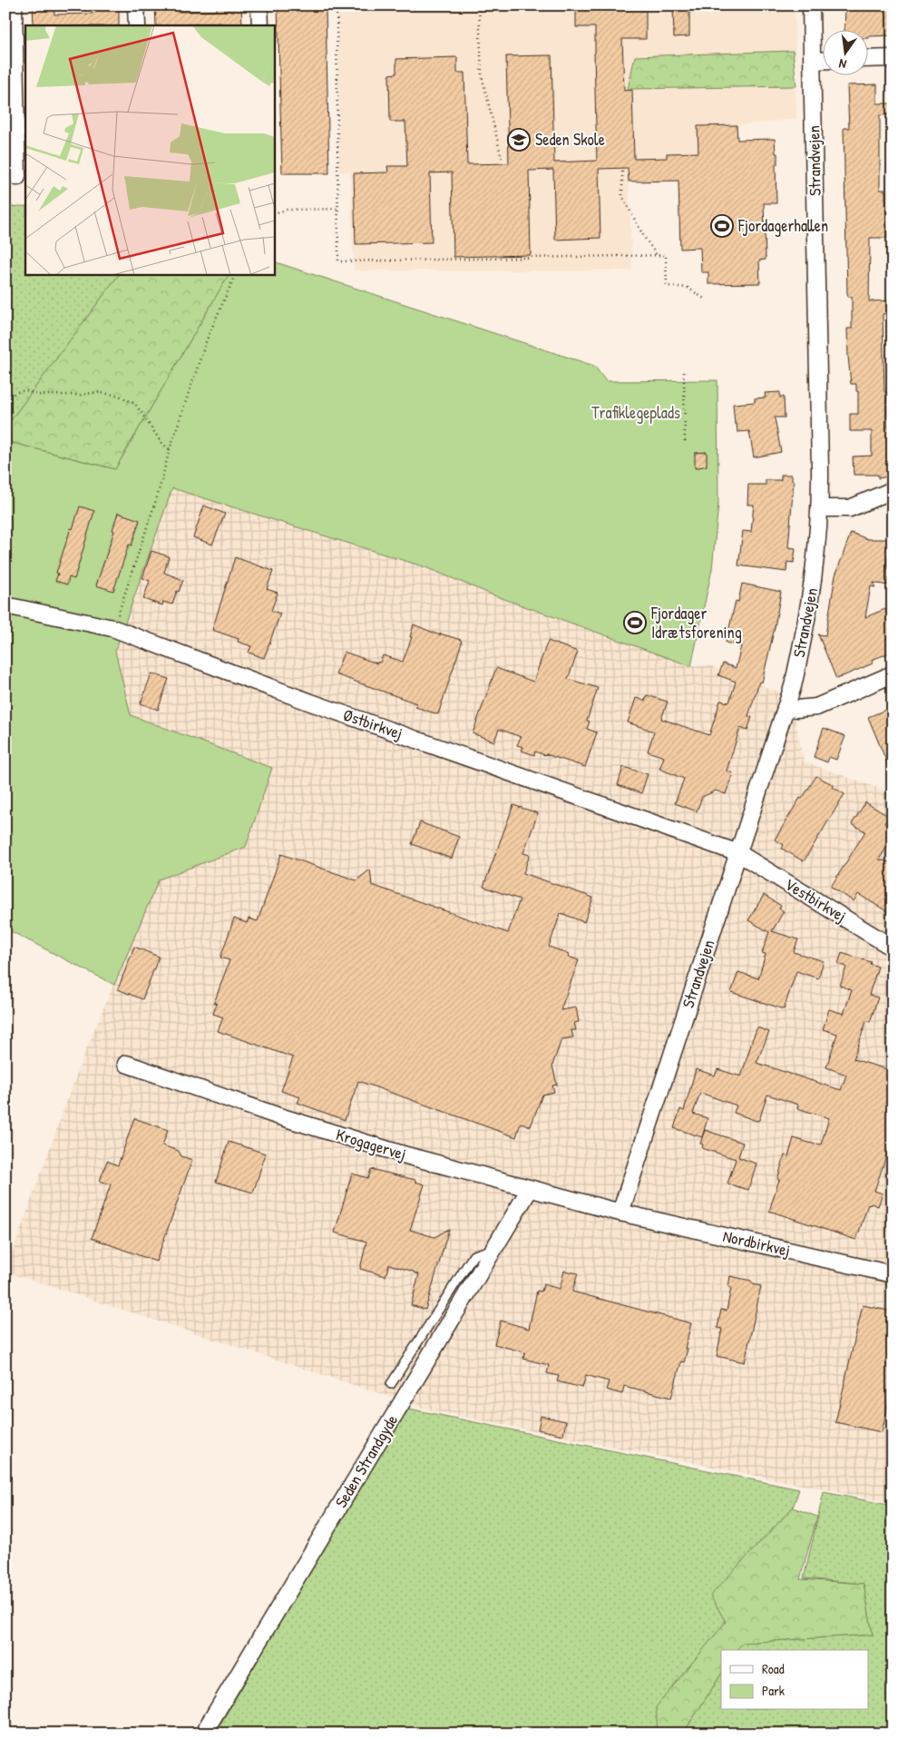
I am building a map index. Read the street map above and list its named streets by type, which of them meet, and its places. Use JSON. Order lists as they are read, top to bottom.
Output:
{
  "streets": {
    "street": [
      "Strandvejen",
      "Østbirkvej",
      "Vestbirkvej",
      "Krogagervej",
      "Nordbirkvej",
      "Seden Strandgyde"
    ]
  },
  "crossings": [
    ["Strandvejen", "Østbirkvej"],
    ["Strandvejen", "Vestbirkvej"],
    ["Strandvejen", "Krogagervej"],
    ["Strandvejen", "Nordbirkvej"],
    ["Østbirkvej", "Vestbirkvej"],
    ["Krogagervej", "Nordbirkvej"],
    ["Krogagervej", "Seden Strandgyde"]
  ],
  "parks": ["Trafiklegeplads"],
  "places": {
    "school or university": ["Seden Skole"],
    "sports": ["Fjordagerhallen", "Fjordager Idrætsforening"]
  },
  "legend": ["Road", "Park"],
  "north": "bottom"
}
